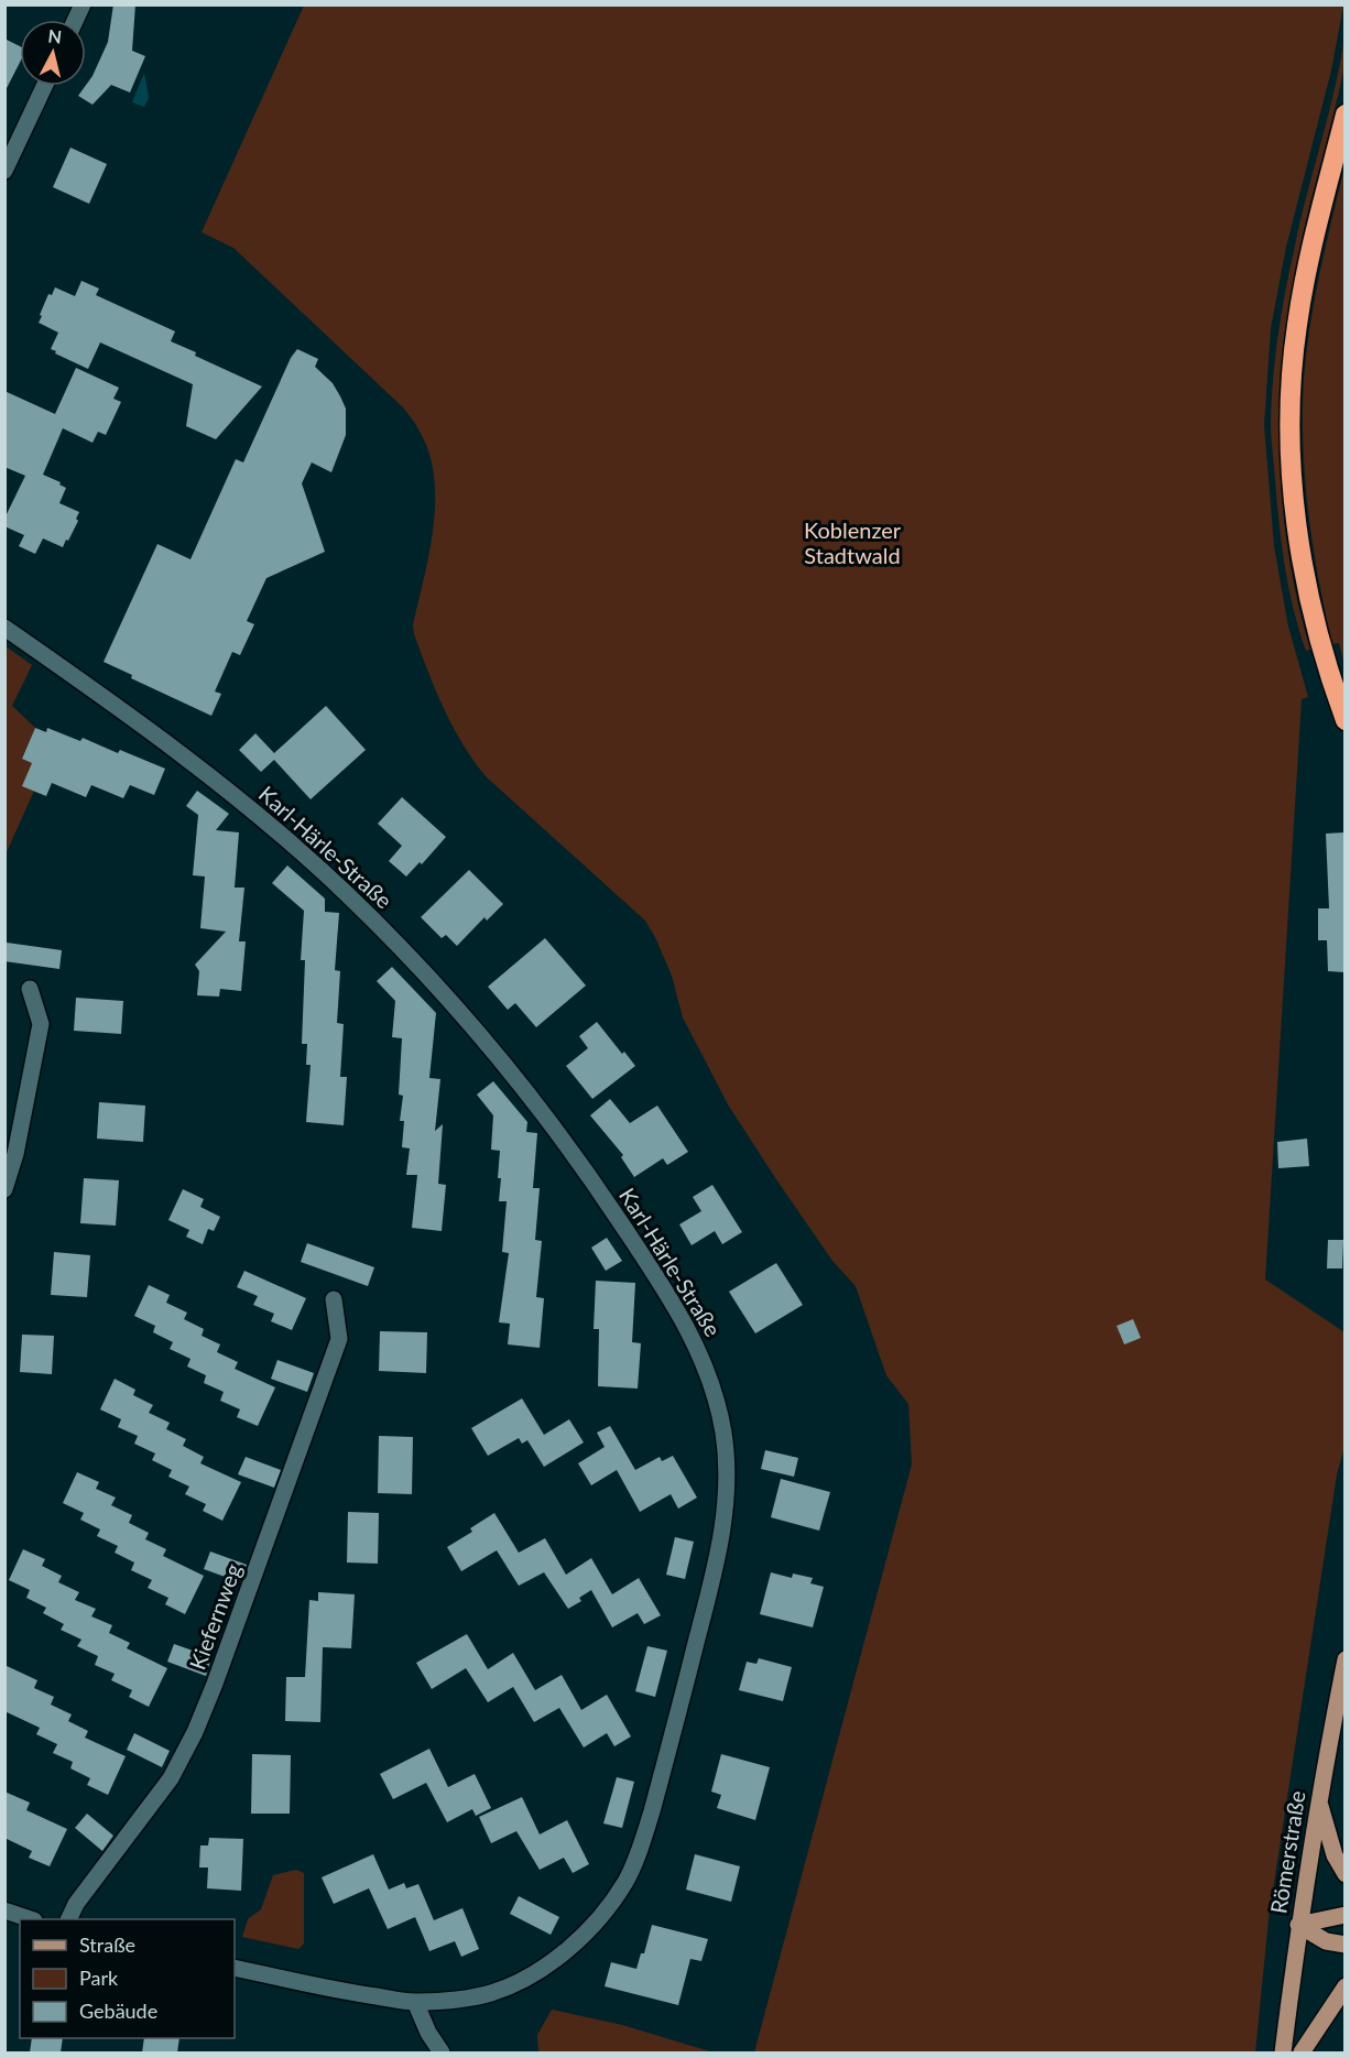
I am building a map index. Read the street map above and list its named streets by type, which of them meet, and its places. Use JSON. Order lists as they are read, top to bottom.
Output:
{
  "streets": {
    "main road": ["Römerstraße"],
    "street": ["Karl-Härle-Straße", "Kiefernweg"]
  },
  "parks": ["Koblenzer Stadtwald"],
  "legend": ["Straße", "Park", "Gebäude"],
  "north": "top"
}
